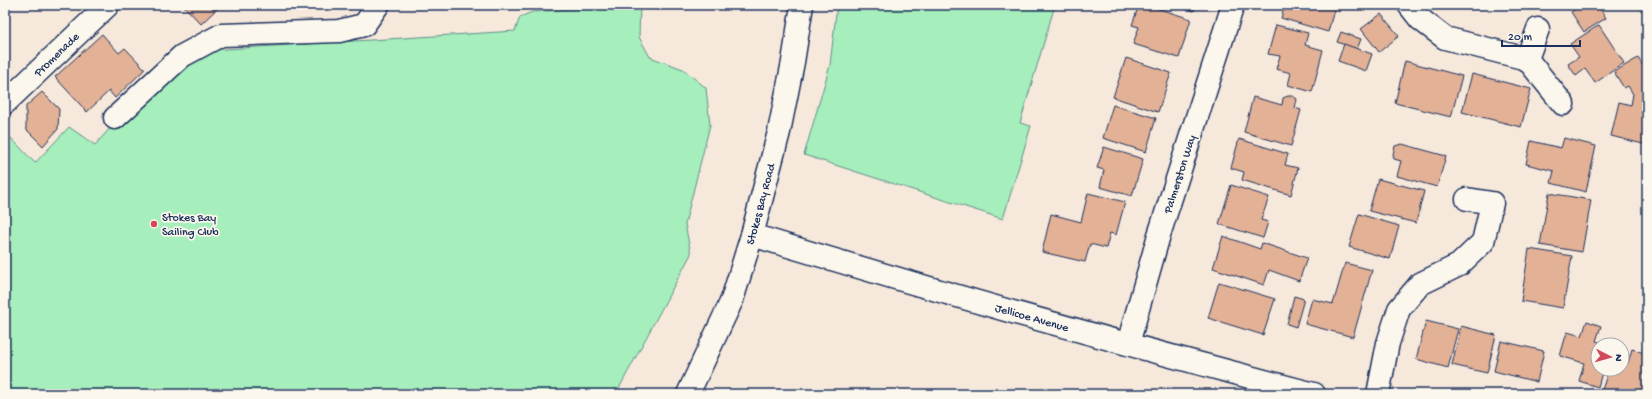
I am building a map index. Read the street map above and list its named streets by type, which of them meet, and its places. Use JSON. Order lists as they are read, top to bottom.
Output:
{
  "streets": {
    "street": [
      "Promenade",
      "Palmerston Way",
      "Stokes Bay Road",
      "Jellicoe Avenue"
    ]
  },
  "crossings": [
    ["Palmerston Way", "Jellicoe Avenue"],
    ["Stokes Bay Road", "Jellicoe Avenue"]
  ],
  "places": ["Stokes Bay Sailing Club"],
  "scale_bar": "20 m",
  "north": "right"
}
